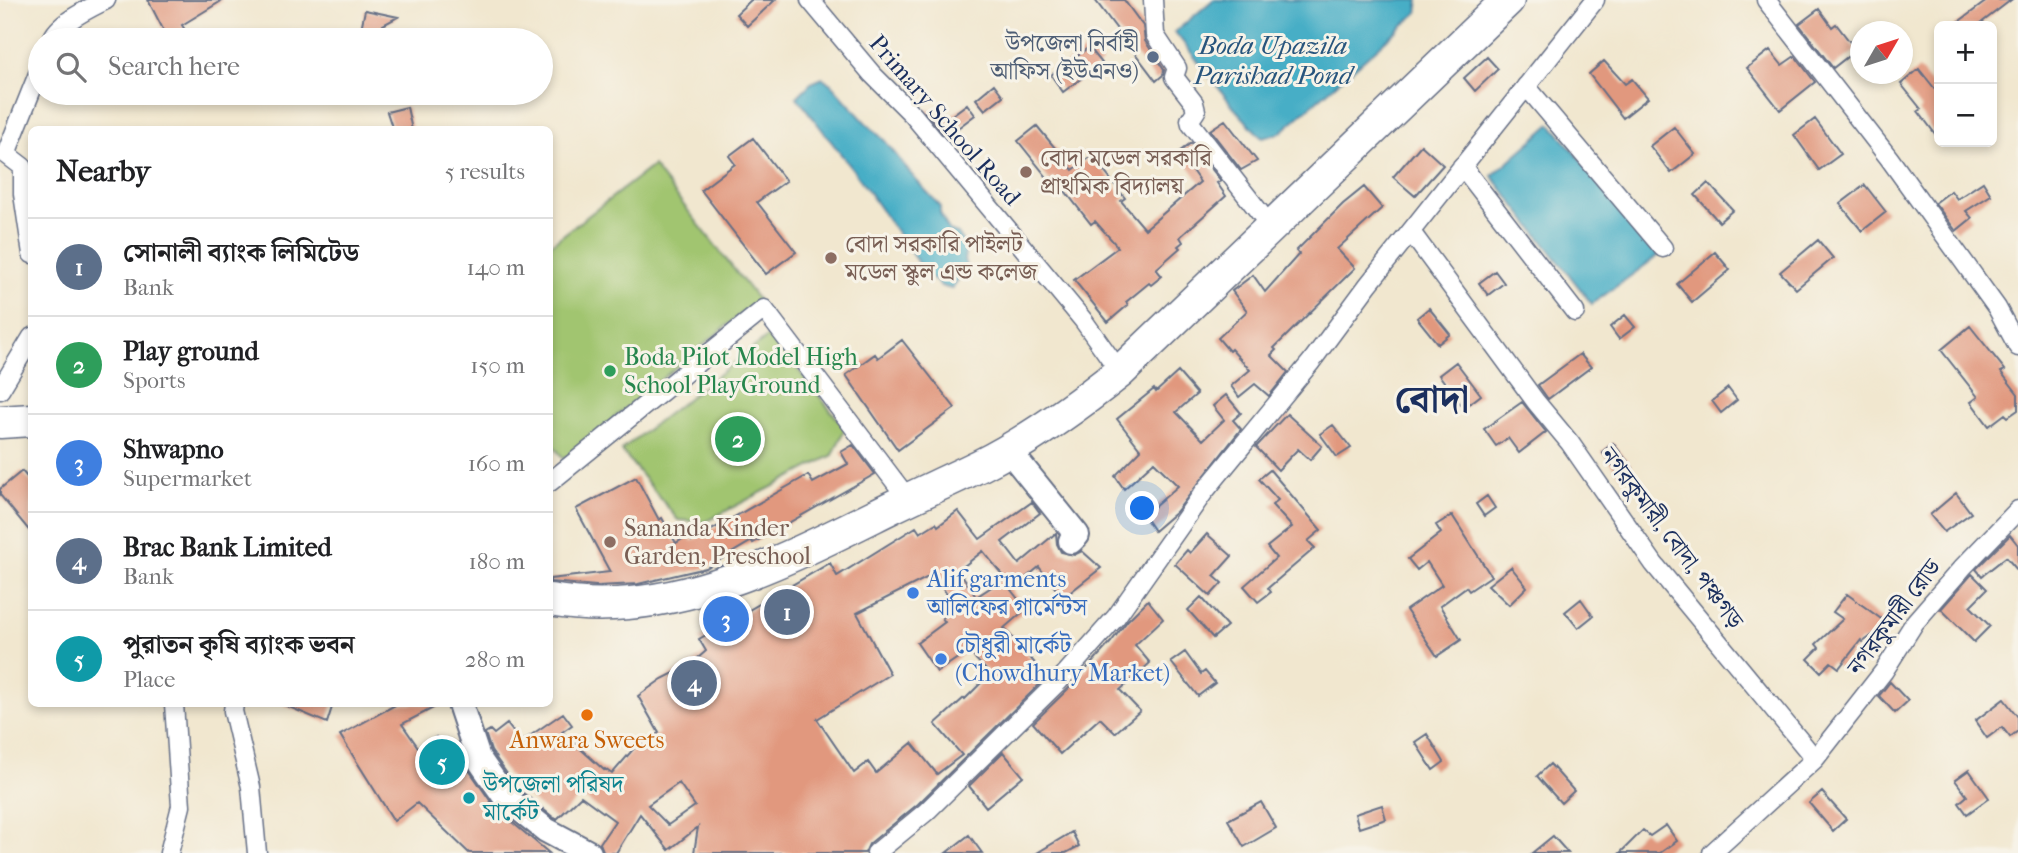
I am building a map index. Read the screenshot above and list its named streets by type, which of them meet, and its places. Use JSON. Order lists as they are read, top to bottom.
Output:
{
  "streets": {
    "street": ["Primary School Road", "নগরকুমারী, বোদা, পঞ্চগড়", "নগরকুমারী রোড"]
  },
  "crossings": [
    ["নগরকুমারী, বোদা, পঞ্চগড়", "নগরকুমারী রোড"]
  ],
  "districts": ["বোদা"],
  "water": ["Boda Upazila Parishad Pond"],
  "places": [
    "উপজেলা নির্বাহী আফিস (ইউএনও)",
    "বোদা মডেল সরকারি প্রাথমিক বিদ্যালয়",
    "বোদা সরকারি পাইলট মডেল স্কুল এন্ড কলেজ",
    "Boda Pilot Model High School PlayGround",
    "Sananda Kinder Garden, Preschool",
    "Alif garments আলিফের গার্মেন্টস",
    "চৌধুরী মার্কেট (Chowdhury Market)",
    "Anwara Sweets",
    "উপজেলা পরিষদ মার্কেট"
  ],
  "north": "top right",
  "page": {
    "map_buttons": ["+", "−"],
    "search": "Search here",
    "heading": ["Nearby", "5 results"],
    "list": [
      {
        "mark": "1",
        "name": "সোনালী ব্যাংক লিমিটেড",
        "note": "Bank",
        "value": "140 m"
      },
      {
        "mark": "2",
        "name": "Play ground",
        "note": "Sports",
        "value": "150 m"
      },
      {
        "mark": "3",
        "name": "Shwapno",
        "note": "Supermarket",
        "value": "160 m"
      },
      {
        "mark": "4",
        "name": "Brac Bank Limited",
        "note": "Bank",
        "value": "180 m"
      },
      {
        "mark": "5",
        "name": "পুরাতন কৃষি ব্যাংক ভবন",
        "note": "Place",
        "value": "280 m"
      }
    ],
    "pins": [
      "2",
      "1",
      "3",
      "4",
      "5"
    ]
  }
}
